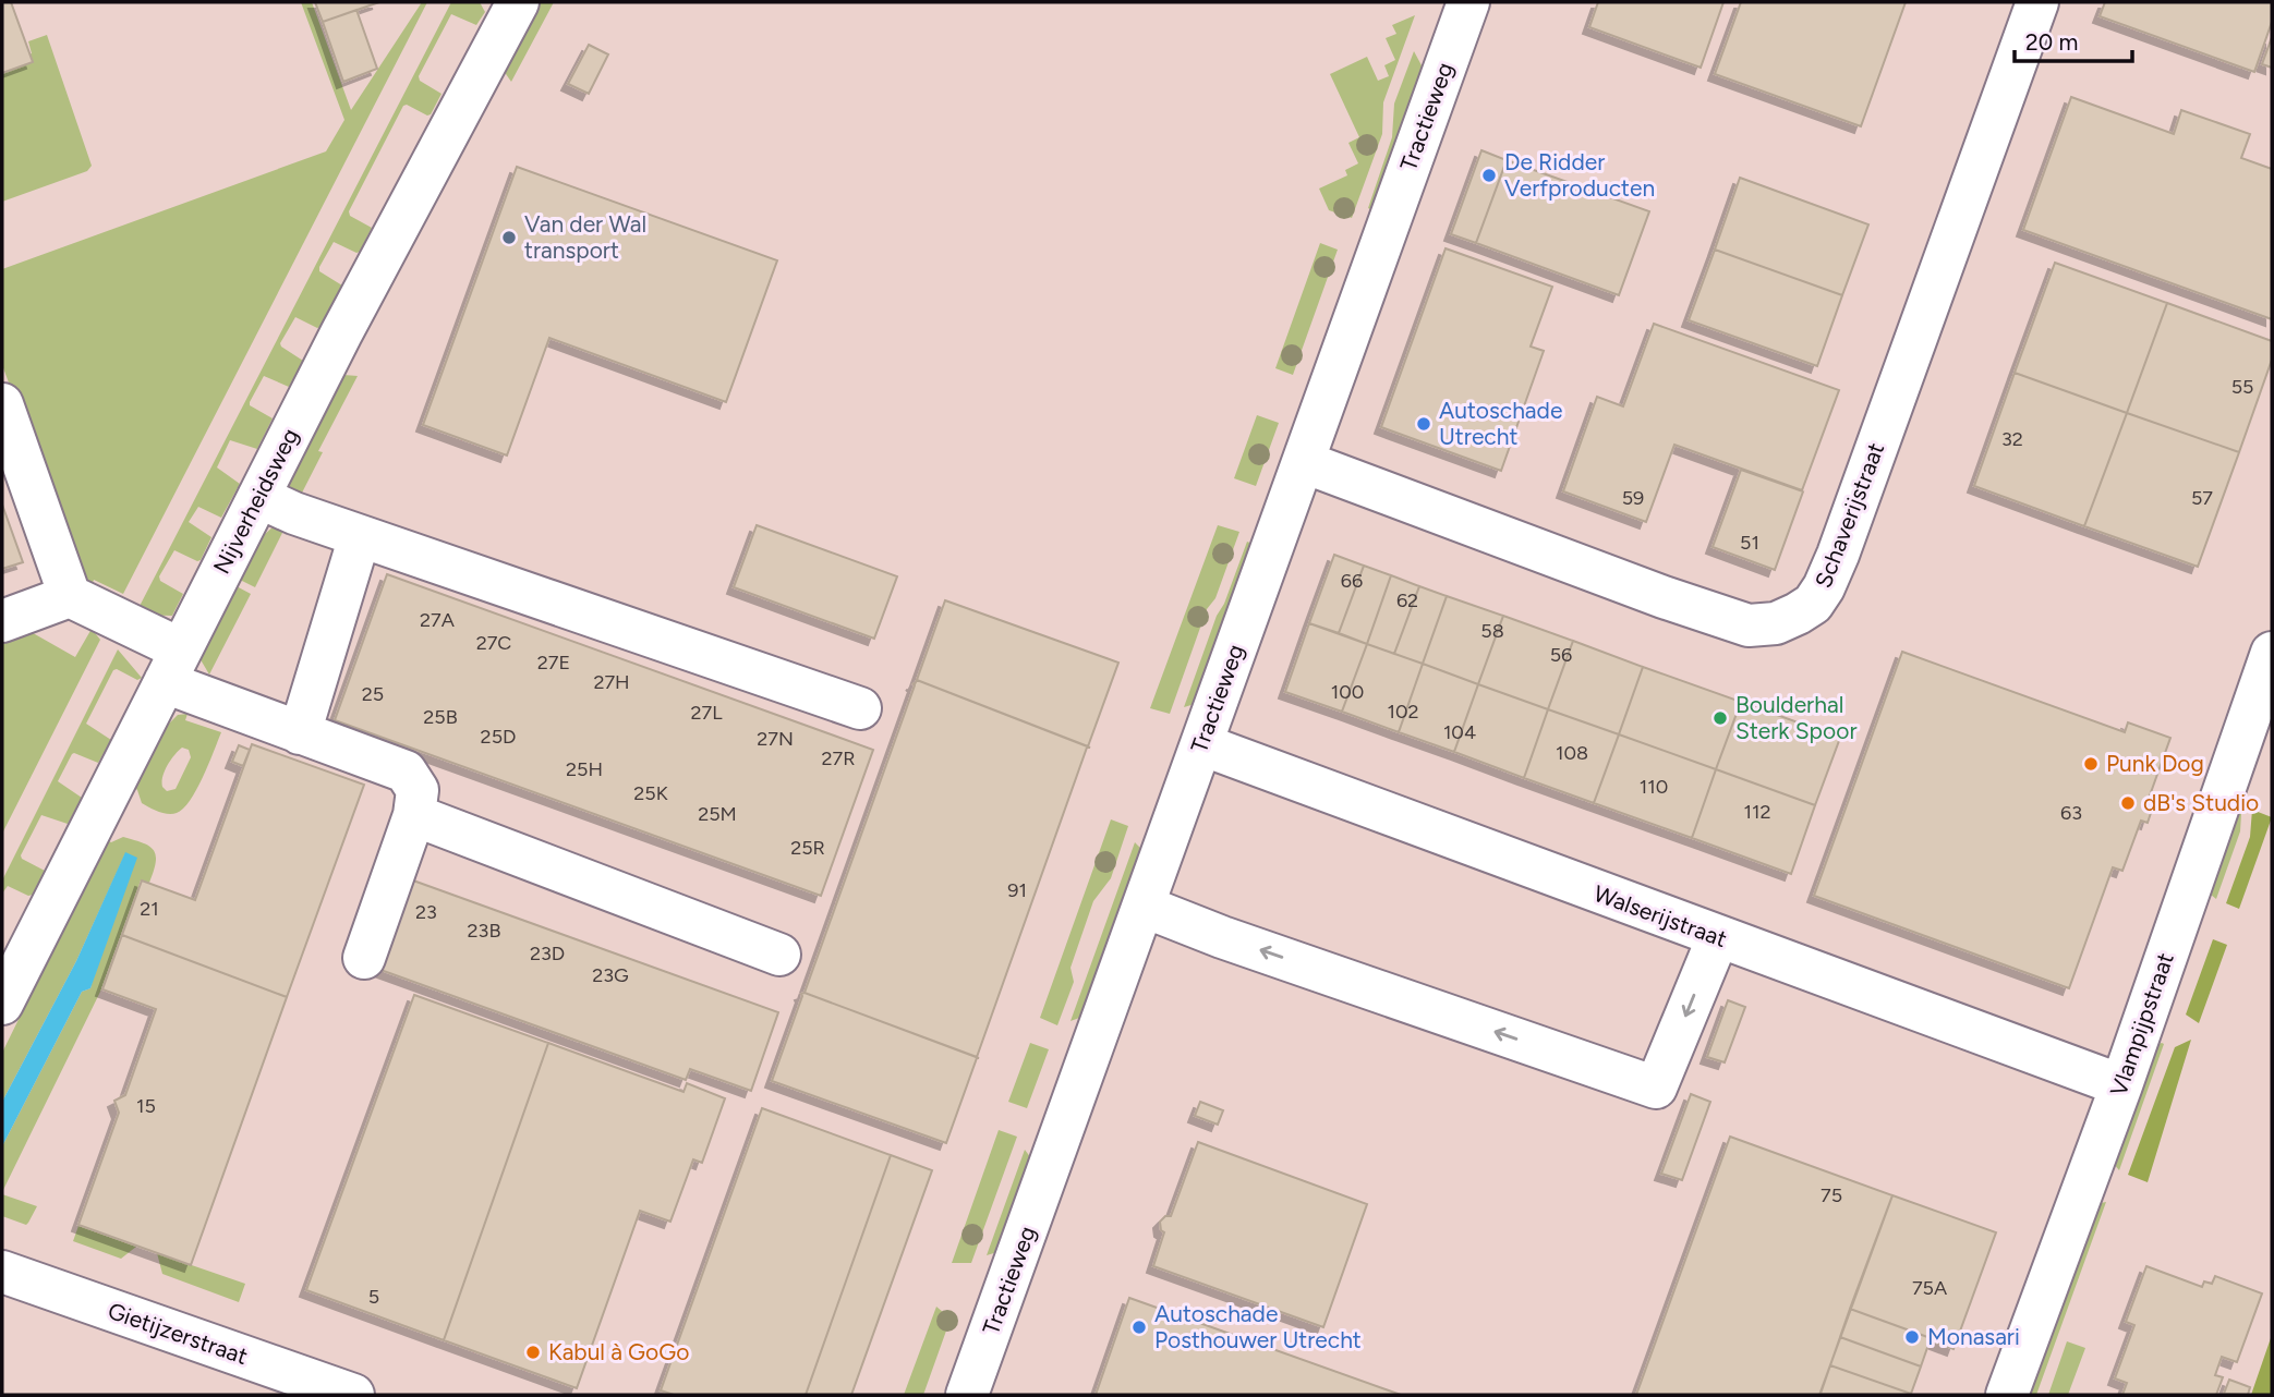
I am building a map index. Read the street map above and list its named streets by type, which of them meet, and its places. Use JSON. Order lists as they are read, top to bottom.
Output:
{
  "streets": {
    "street": [
      "Tractieweg",
      "Nijverheidsweg",
      "Schaverijstraat",
      "Walserijstraat",
      "Vlampijpstraat",
      "Gietijzerstraat"
    ]
  },
  "crossings": [
    ["Tractieweg", "Schaverijstraat"],
    ["Tractieweg", "Walserijstraat"],
    ["Walserijstraat", "Vlampijpstraat"]
  ],
  "places": [
    "De Ridder Verfproducten",
    "Van der Wal transport",
    "Autoschade Utrecht",
    "Boulderhal Sterk Spoor",
    "Punk Dog",
    "dB's Studio",
    "Autoschade Posthouwer Utrecht",
    "Monasari",
    "Kabul à GoGo"
  ],
  "house_numbers": [
    "55",
    "32",
    "59",
    "57",
    "51",
    "66",
    "62",
    "27A",
    "58",
    "27C",
    "56",
    "27E",
    "27H",
    "100",
    "25",
    "102",
    "27L",
    "25B",
    "104",
    "25D",
    "27N",
    "108",
    "27R",
    "25H",
    "110",
    "25K",
    "112",
    "63",
    "25M",
    "25R",
    "91",
    "21",
    "23",
    "23B",
    "23D",
    "23G",
    "15",
    "75",
    "75A",
    "5"
  ],
  "scale_bar": "20 m"
}
